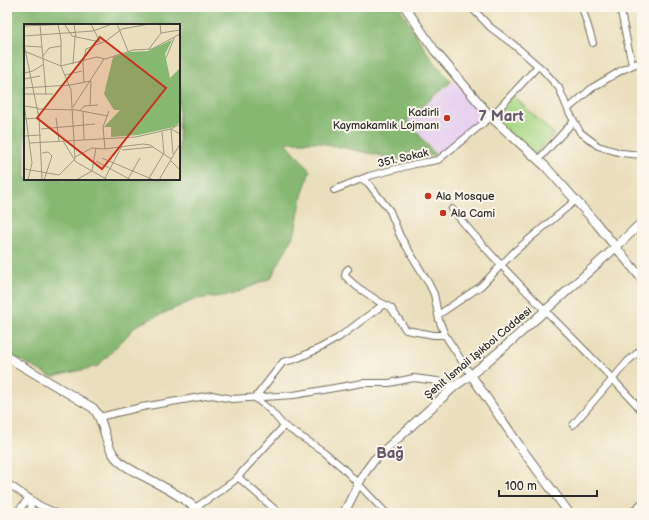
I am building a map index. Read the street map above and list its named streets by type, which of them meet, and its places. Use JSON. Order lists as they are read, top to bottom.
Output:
{
  "streets": {
    "street": ["351. Sokak", "Şehit İsmail Işıkbol Caddesi"]
  },
  "districts": ["7 Mart", "Bağ"],
  "places": ["Kadirli Kaymakamlık Lojmanı", "Ala Mosque", "Ala Cami"],
  "scale_bar": "100 m"
}
